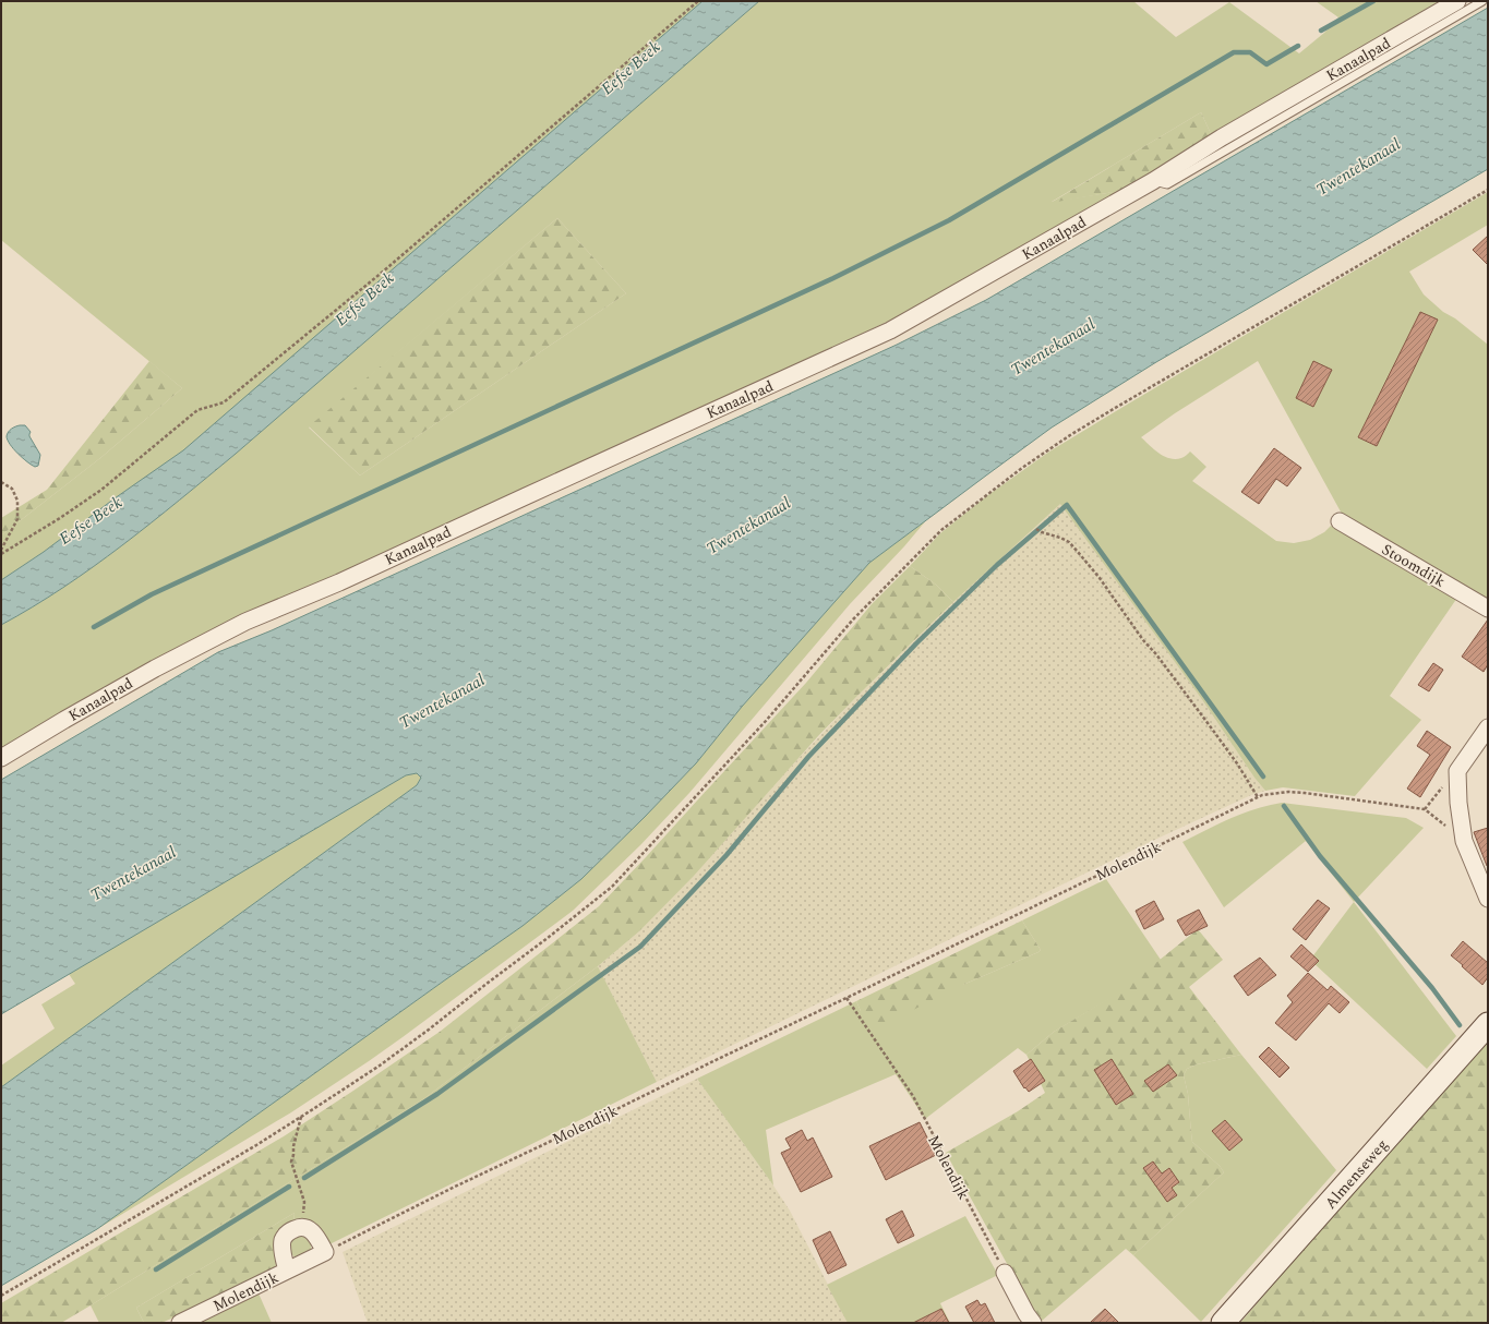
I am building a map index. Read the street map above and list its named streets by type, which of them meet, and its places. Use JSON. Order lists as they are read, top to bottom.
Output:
{
  "streets": {
    "main road": ["Almenseweg"],
    "street": ["Kanaalpad", "Stoomdijk", "Molendijk"]
  },
  "water": ["Eefse Beek", "Twentekanaal"]
}
